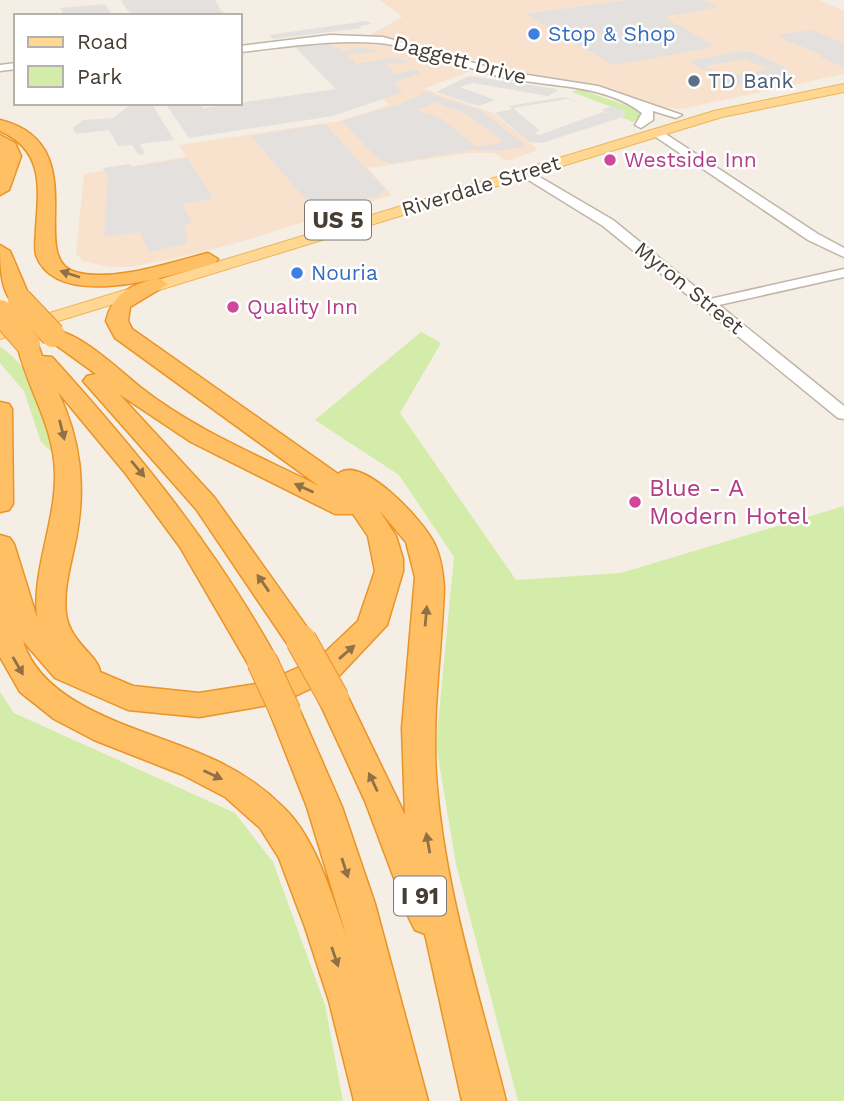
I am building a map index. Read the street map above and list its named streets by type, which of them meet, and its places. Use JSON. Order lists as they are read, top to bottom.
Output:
{
  "streets": {
    "highway": ["I 91"],
    "main road": ["Riverdale Street", "US 5"],
    "street": ["Daggett Drive", "Myron Street"]
  },
  "crossings": [
    ["Daggett Drive", "Riverdale Street"],
    ["Riverdale Street", "Myron Street"]
  ],
  "places": [
    "Stop & Shop",
    "TD Bank",
    "Westside Inn",
    "Nouria",
    "Quality Inn",
    "Blue - A Modern Hotel"
  ],
  "legend": ["Road", "Park"]
}
